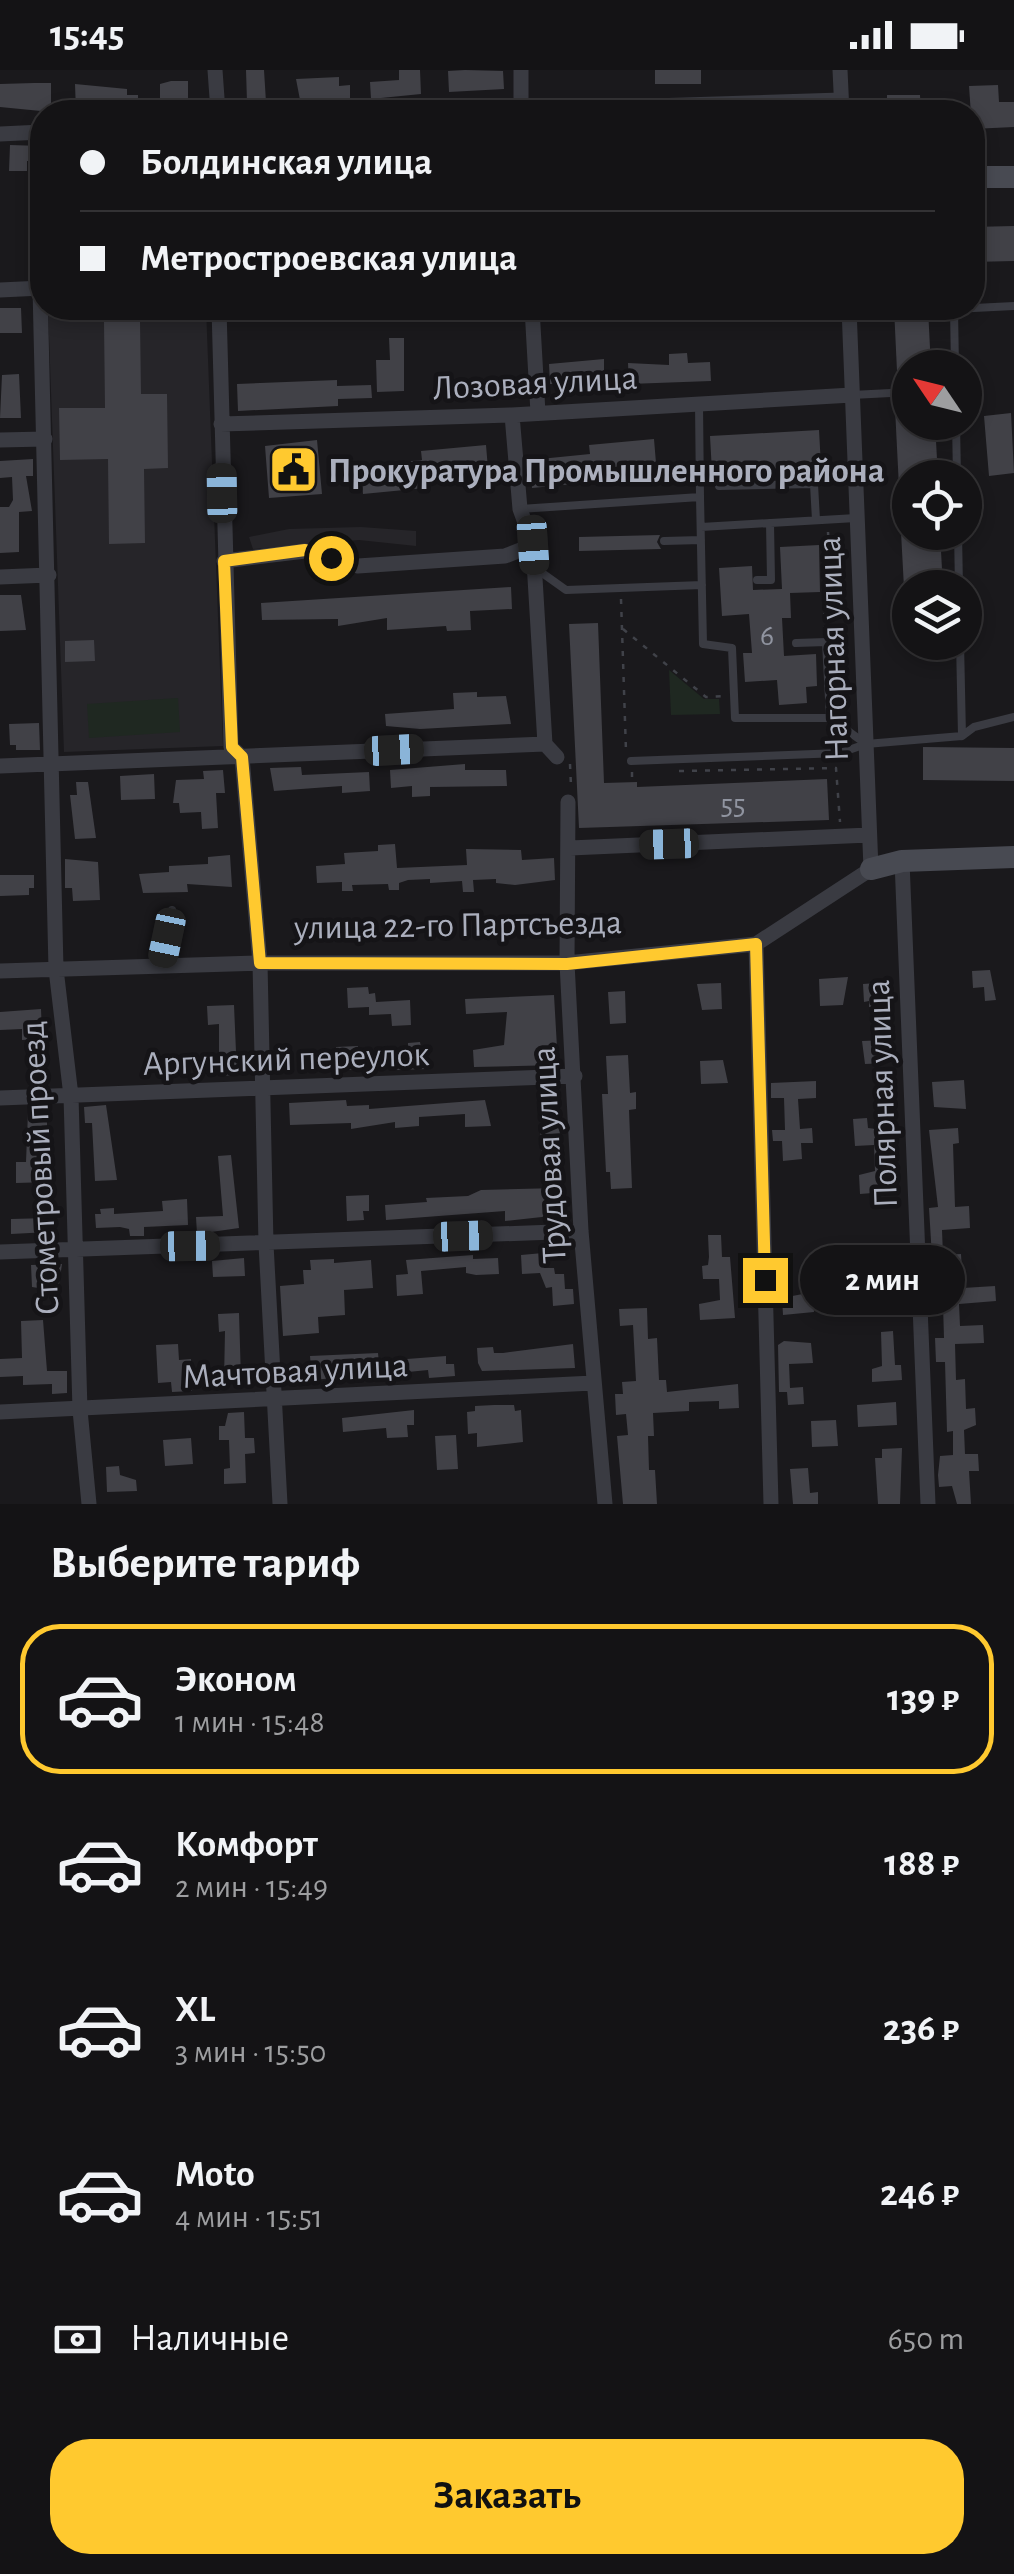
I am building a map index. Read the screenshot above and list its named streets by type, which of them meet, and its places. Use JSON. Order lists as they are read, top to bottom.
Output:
{
  "streets": {
    "street": [
      "Лозовая улица",
      "Нагорная улица",
      "улица 22-го Партсъезда",
      "Аргунский переулок",
      "Полярная улица",
      "Трудовая улица",
      "Стометровый проезд",
      "Мачтовая улица"
    ]
  },
  "crossings": [
    ["Лозовая улица", "Нагорная улица"],
    ["Нагорная улица", "улица 22-го Партсъезда"],
    ["улица 22-го Партсъезда", "Полярная улица"],
    ["улица 22-го Партсъезда", "Трудовая улица"],
    ["улица 22-го Партсъезда", "Стометровый проезд"],
    ["Аргунский переулок", "Трудовая улица"],
    ["Аргунский переулок", "Стометровый проезд"],
    ["Трудовая улица", "Мачтовая улица"],
    ["Стометровый проезд", "Мачтовая улица"]
  ],
  "places": {
    "public building": ["Прокуратура Промышленного района"]
  },
  "house_numbers": ["6", "55"],
  "north": "top left",
  "page": {
    "status": "15:45",
    "banner": ["Болдинская улица", "Метростроевская улица"],
    "bubble": "2 мин",
    "heading": "Выберите тариф",
    "list": [
      {
        "name": "Эконом",
        "note": "1 мин · 15:48",
        "value": "139 ₽"
      },
      {
        "name": "Комфорт",
        "note": "2 мин · 15:49",
        "value": "188 ₽"
      },
      {
        "name": "XL",
        "note": "3 мин · 15:50",
        "value": "236 ₽"
      },
      {
        "name": "Moto",
        "note": "4 мин · 15:51",
        "value": "246 ₽"
      }
    ],
    "pay": ["Наличные", "650 m"],
    "buttons": "Заказать"
  }
}
